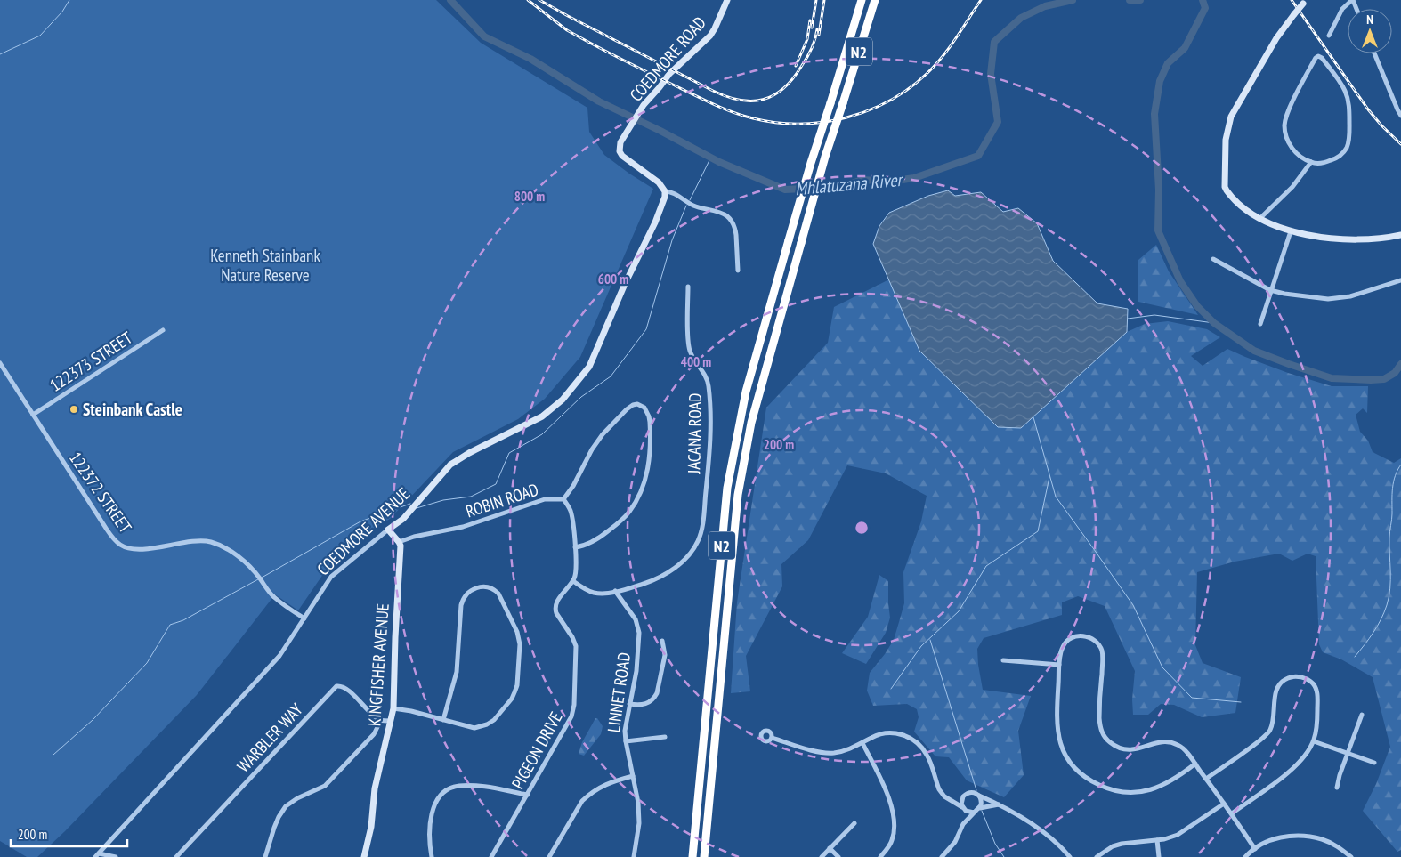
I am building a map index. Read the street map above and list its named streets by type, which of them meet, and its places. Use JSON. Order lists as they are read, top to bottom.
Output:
{
  "streets": {
    "highway": ["N2"],
    "street": [
      "COEDMORE ROAD",
      "122373 STREET",
      "JACANA ROAD",
      "122372 STREET",
      "ROBIN ROAD",
      "COEDMORE AVENUE",
      "KINGFISHER AVENUE",
      "LINNET ROAD",
      "WARBLER WAY",
      "PIGEON DRIVE"
    ]
  },
  "crossings": [
    ["COEDMORE ROAD", "COEDMORE AVENUE"],
    ["122373 STREET", "122372 STREET"],
    ["JACANA ROAD", "LINNET ROAD"],
    ["122372 STREET", "COEDMORE AVENUE"],
    ["ROBIN ROAD", "KINGFISHER AVENUE"],
    ["ROBIN ROAD", "PIGEON DRIVE"]
  ],
  "water": ["Mhlatuzana River"],
  "parks": ["Kenneth Stainbank Nature Reserve"],
  "places": ["Steinbank Castle"],
  "scale_bar": "200 m",
  "north": "top",
  "rings": [
    "800 m",
    "600 m",
    "400 m",
    "200 m"
  ]
}
